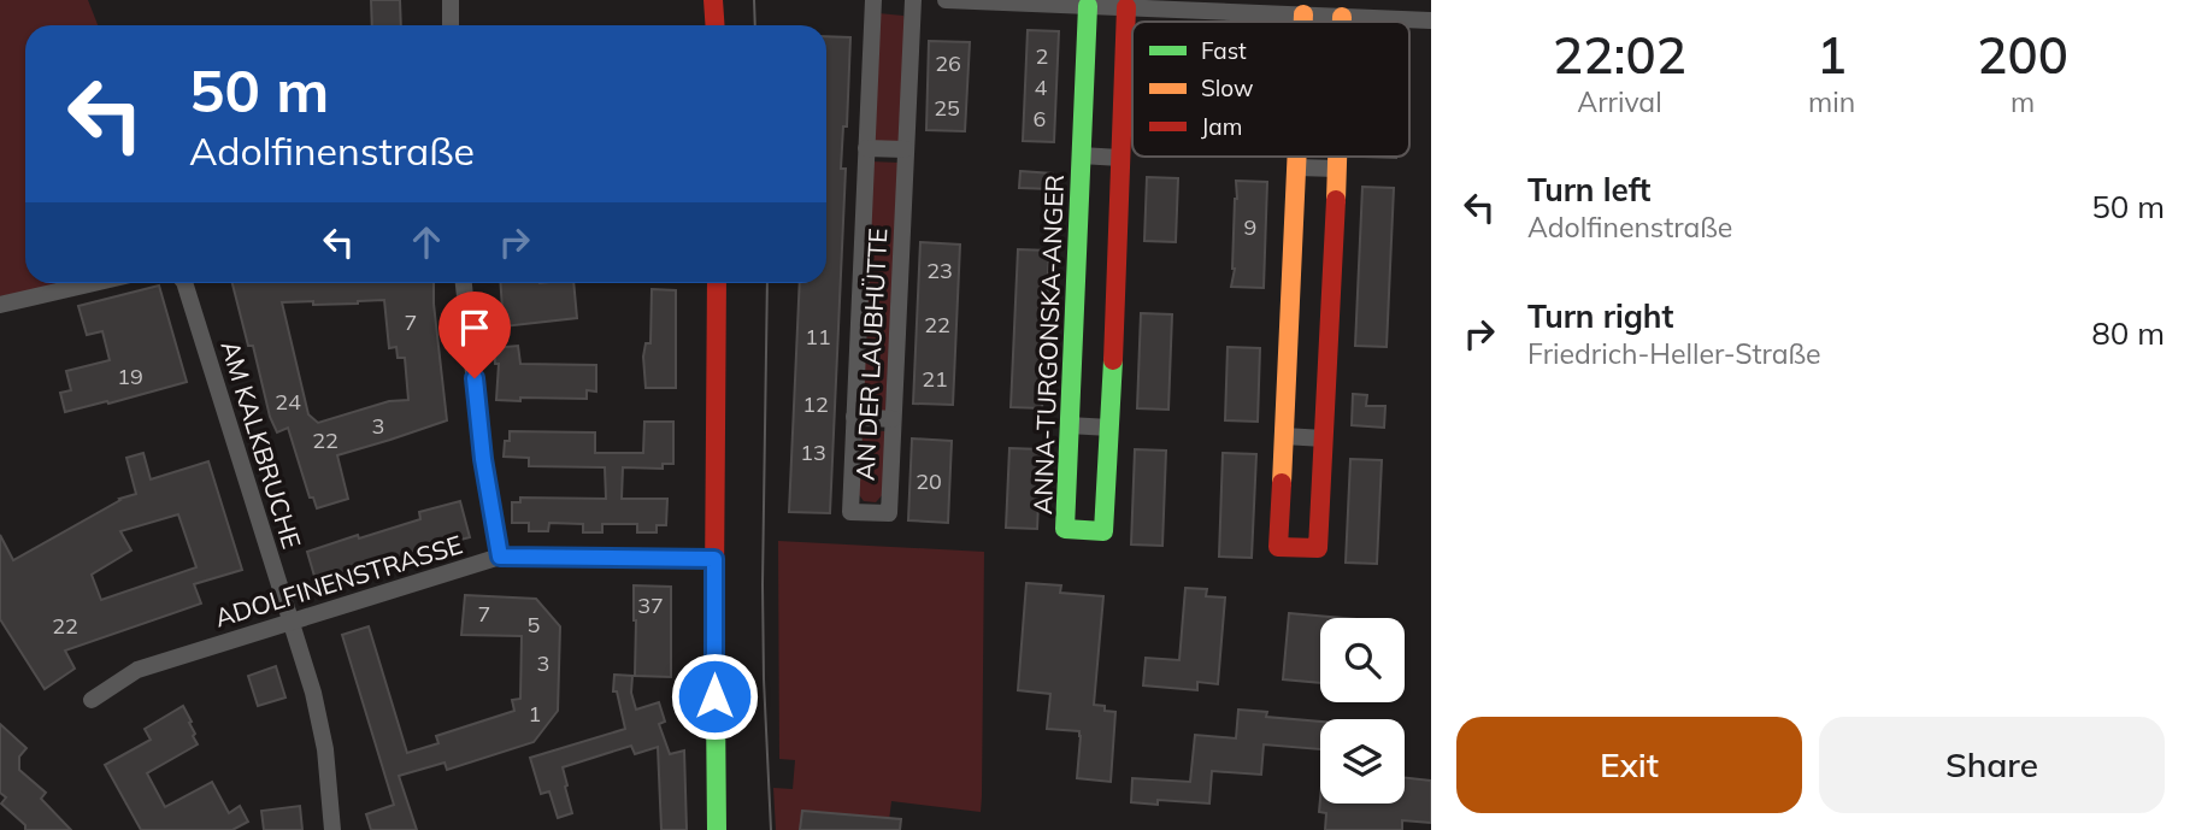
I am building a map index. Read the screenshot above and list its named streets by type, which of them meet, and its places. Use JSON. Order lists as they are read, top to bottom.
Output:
{
  "streets": {
    "street": [
      "ANNA-TURGONSKA-ANGER",
      "AN DER LAUBHÜTTE",
      "AM KALKBRUCHE",
      "ADOLFINENSTRASSE"
    ]
  },
  "crossings": [
    ["AM KALKBRUCHE", "ADOLFINENSTRASSE"]
  ],
  "house_numbers": [
    "2",
    "26",
    "4",
    "25",
    "6",
    "9",
    "23",
    "7",
    "22",
    "11",
    "19",
    "21",
    "24",
    "12",
    "3",
    "22",
    "13",
    "20",
    "37",
    "7",
    "5",
    "22",
    "3",
    "1"
  ],
  "legend": ["Fast", "Slow", "Jam"],
  "page": {
    "eta": [
      "22:02",
      "Arrival",
      "1",
      "min",
      "200",
      "m"
    ],
    "turn": ["50 m", "Adolfinenstraße"],
    "list": [
      {
        "name": "Turn left",
        "note": "Adolfinenstraße",
        "value": "50 m"
      },
      {
        "name": "Turn right",
        "note": "Friedrich-Heller-Straße",
        "value": "80 m"
      }
    ],
    "buttons": ["Exit", "Share"]
  }
}
